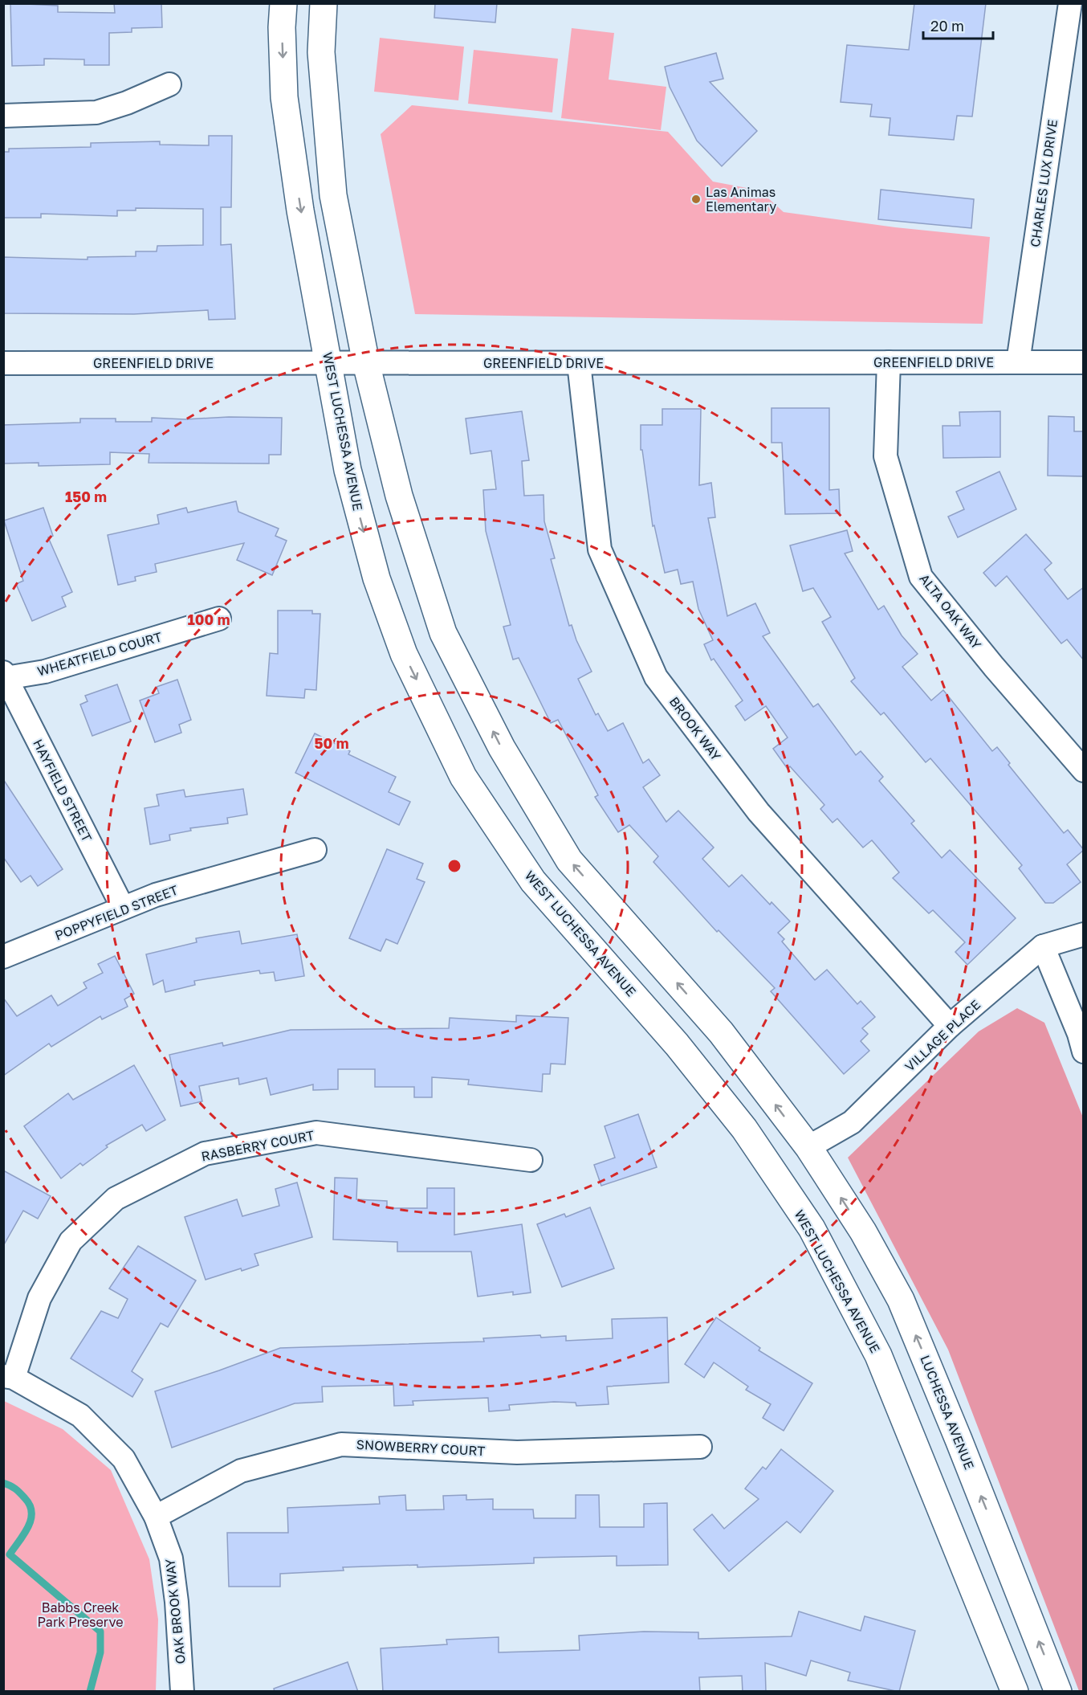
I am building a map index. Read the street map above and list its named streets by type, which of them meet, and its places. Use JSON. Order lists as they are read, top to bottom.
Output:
{
  "streets": {
    "street": [
      "CHARLES LUX DRIVE",
      "GREENFIELD DRIVE",
      "WEST LUCHESSA AVENUE",
      "ALTA OAK WAY",
      "WHEATFIELD COURT",
      "BROOK WAY",
      "HAYFIELD STREET",
      "POPPYFIELD STREET",
      "VILLAGE PLACE",
      "RASBERRY COURT",
      "LUCHESSA AVENUE",
      "SNOWBERRY COURT",
      "OAK BROOK WAY"
    ]
  },
  "crossings": [
    ["CHARLES LUX DRIVE", "GREENFIELD DRIVE"],
    ["GREENFIELD DRIVE", "WEST LUCHESSA AVENUE"],
    ["GREENFIELD DRIVE", "ALTA OAK WAY"],
    ["GREENFIELD DRIVE", "BROOK WAY"],
    ["WHEATFIELD COURT", "HAYFIELD STREET"],
    ["BROOK WAY", "VILLAGE PLACE"],
    ["HAYFIELD STREET", "POPPYFIELD STREET"],
    ["VILLAGE PLACE", "LUCHESSA AVENUE"],
    ["RASBERRY COURT", "OAK BROOK WAY"],
    ["SNOWBERRY COURT", "OAK BROOK WAY"]
  ],
  "one_way": ["LUCHESSA AVENUE"],
  "parks": ["Babbs Creek Park Preserve"],
  "places": ["Las Animas Elementary"],
  "scale_bar": "20 m",
  "rings": ["150 m", "100 m", "50 m"]
}
